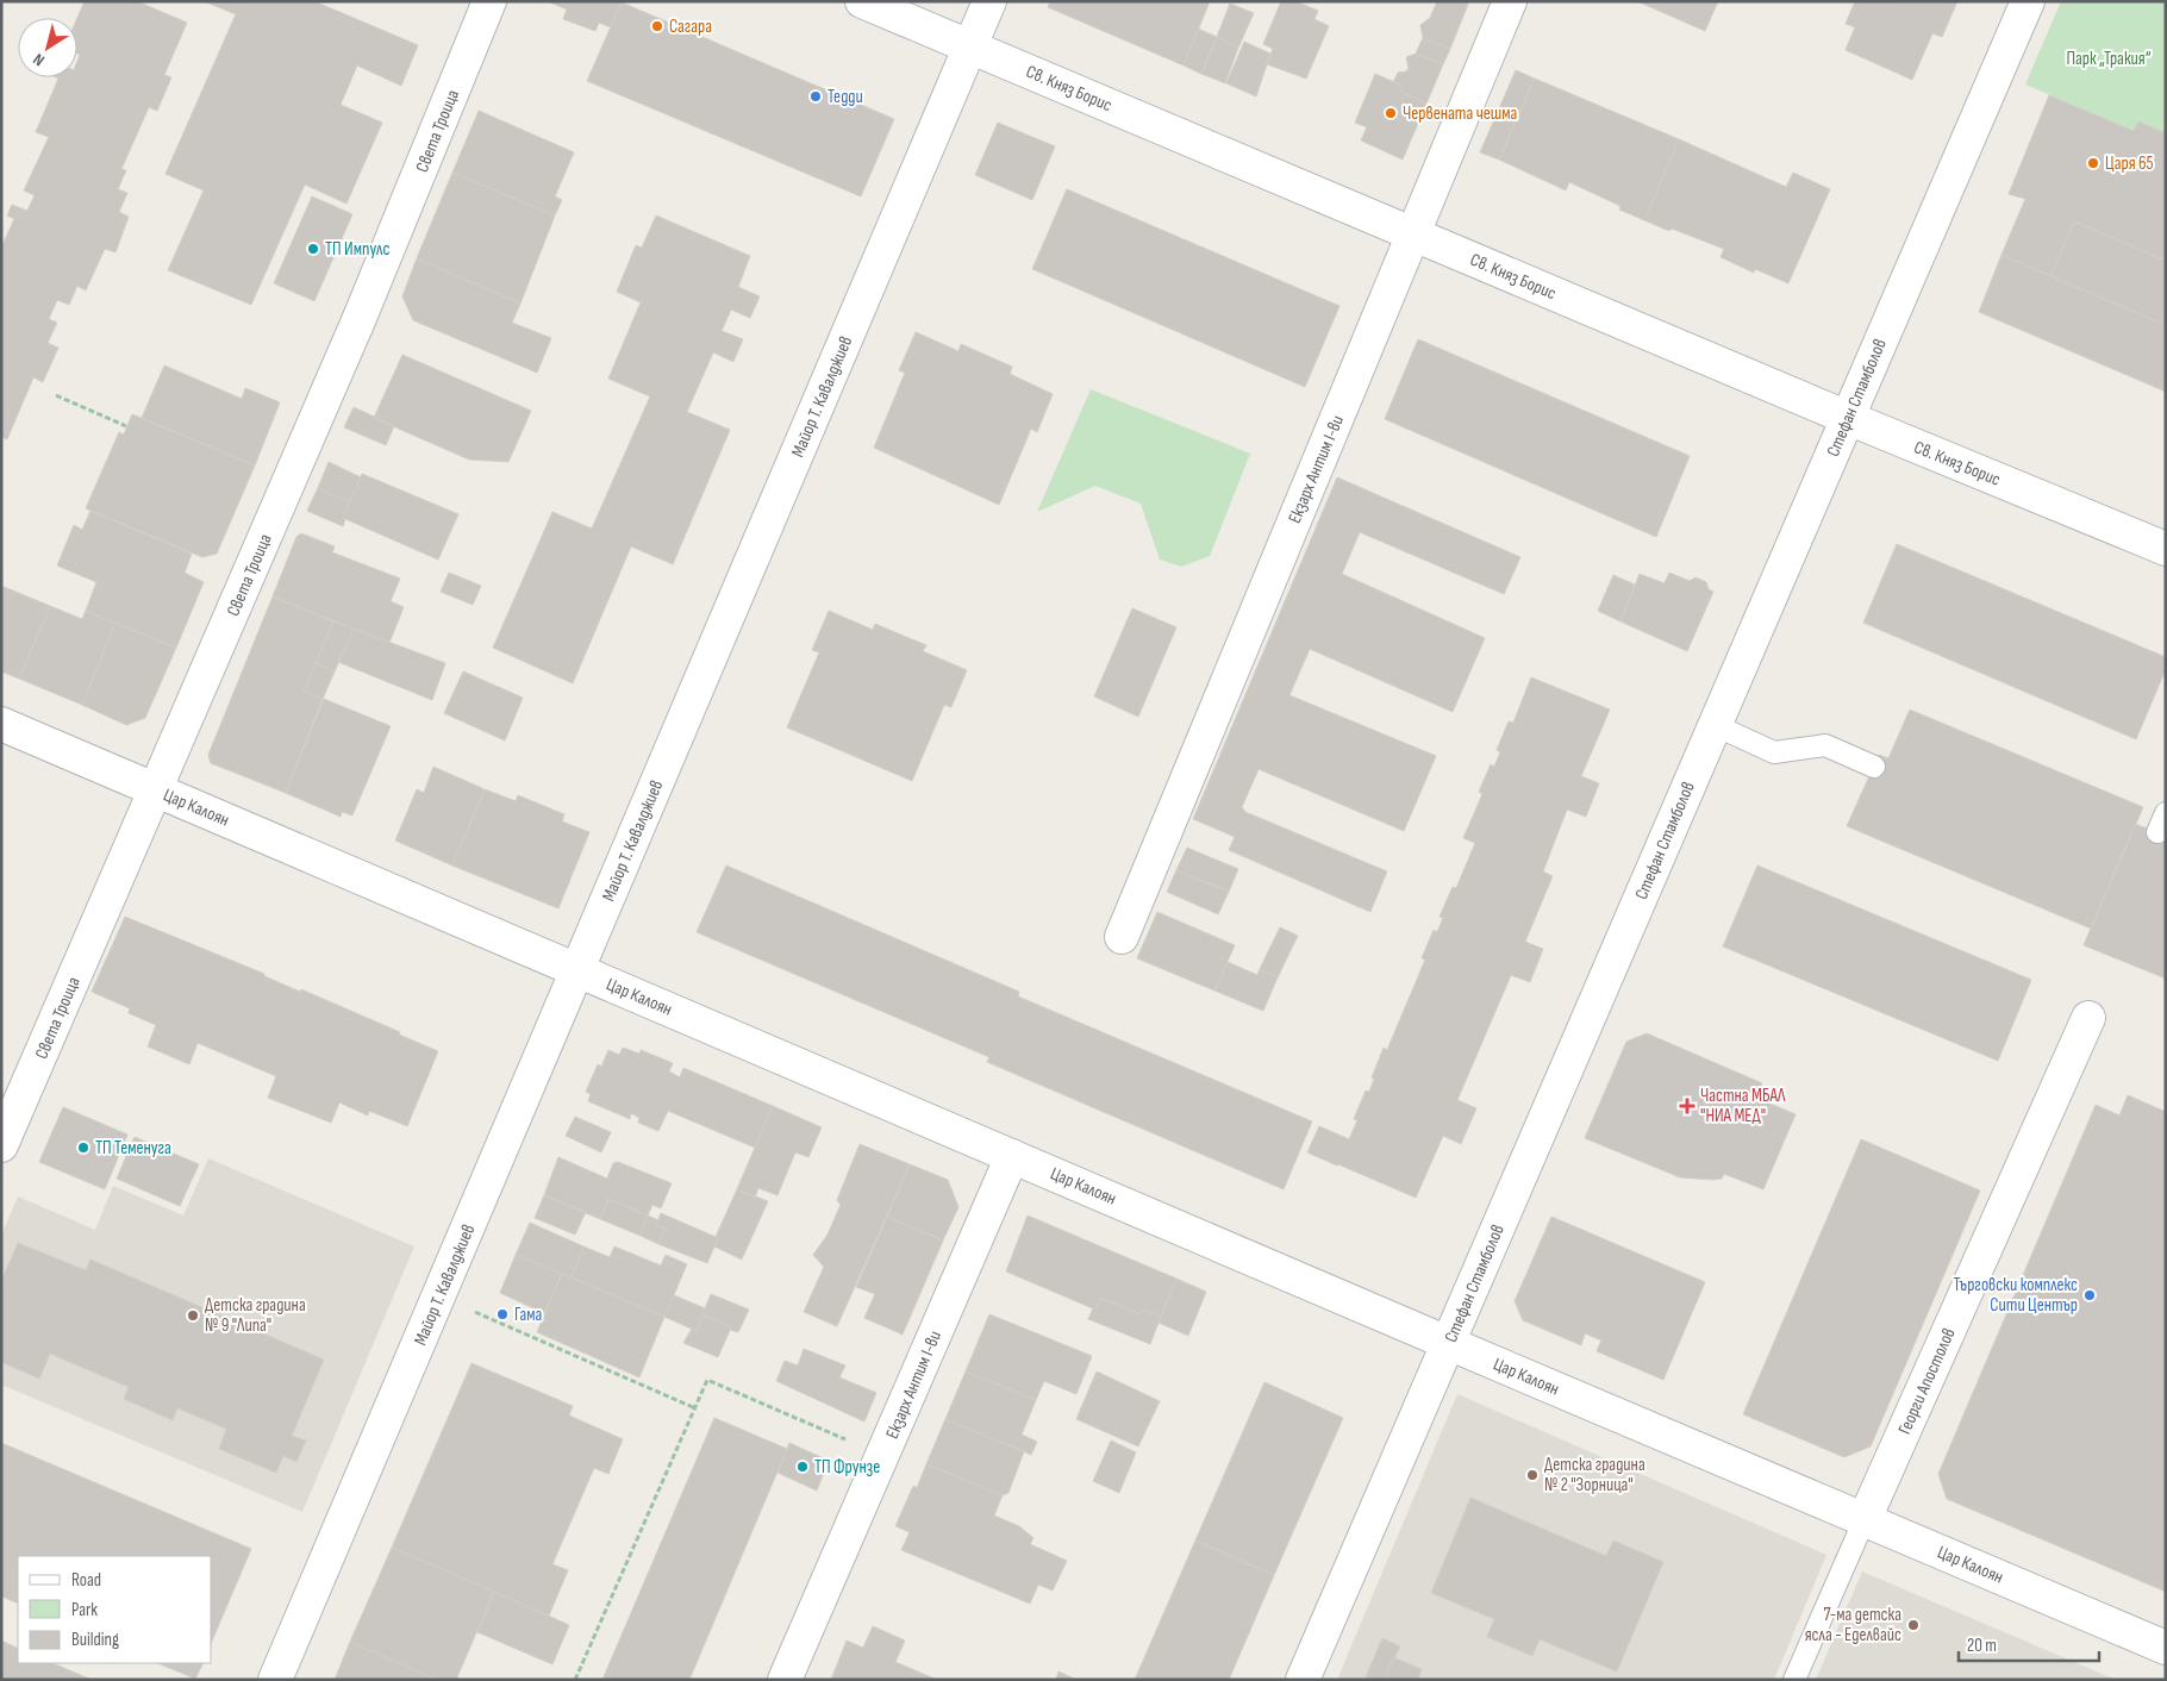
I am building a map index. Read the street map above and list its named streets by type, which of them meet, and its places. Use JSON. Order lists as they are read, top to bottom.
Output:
{
  "streets": {
    "street": [
      "Св. Княз Борис",
      "Света Троица",
      "Майор Т. Кавалджиев",
      "Стефан Стамболов",
      "Екзарх Антим I-ви",
      "Цар Калоян",
      "Георги Апостолов"
    ]
  },
  "crossings": [
    ["Св. Княз Борис", "Майор Т. Кавалджиев"],
    ["Св. Княз Борис", "Стефан Стамболов"],
    ["Св. Княз Борис", "Екзарх Антим I-ви"],
    ["Света Троица", "Цар Калоян"],
    ["Майор Т. Кавалджиев", "Цар Калоян"],
    ["Стефан Стамболов", "Цар Калоян"],
    ["Екзарх Антим I-ви", "Цар Калоян"],
    ["Цар Калоян", "Георги Апостолов"]
  ],
  "parks": ["Парк „Тракия“"],
  "places": {
    "other": [
      "Сагара",
      "Тедди",
      "Червената чешма",
      "Царя 65",
      "ТП Импулс",
      "ТП Теменуга",
      "Търговски комплекс Сити Център",
      "Гама",
      "Детска градина № 9 \"Липа\"",
      "ТП Фрунзе",
      "Детска градина № 2 \"Зорница\"",
      "7-ма детска ясла - Еделвайс"
    ],
    "health": ["Частна МБАЛ \"НИА МЕД\""]
  },
  "legend": ["Road", "Park", "Building"],
  "scale_bar": "20 m",
  "north": "bottom left"
}
